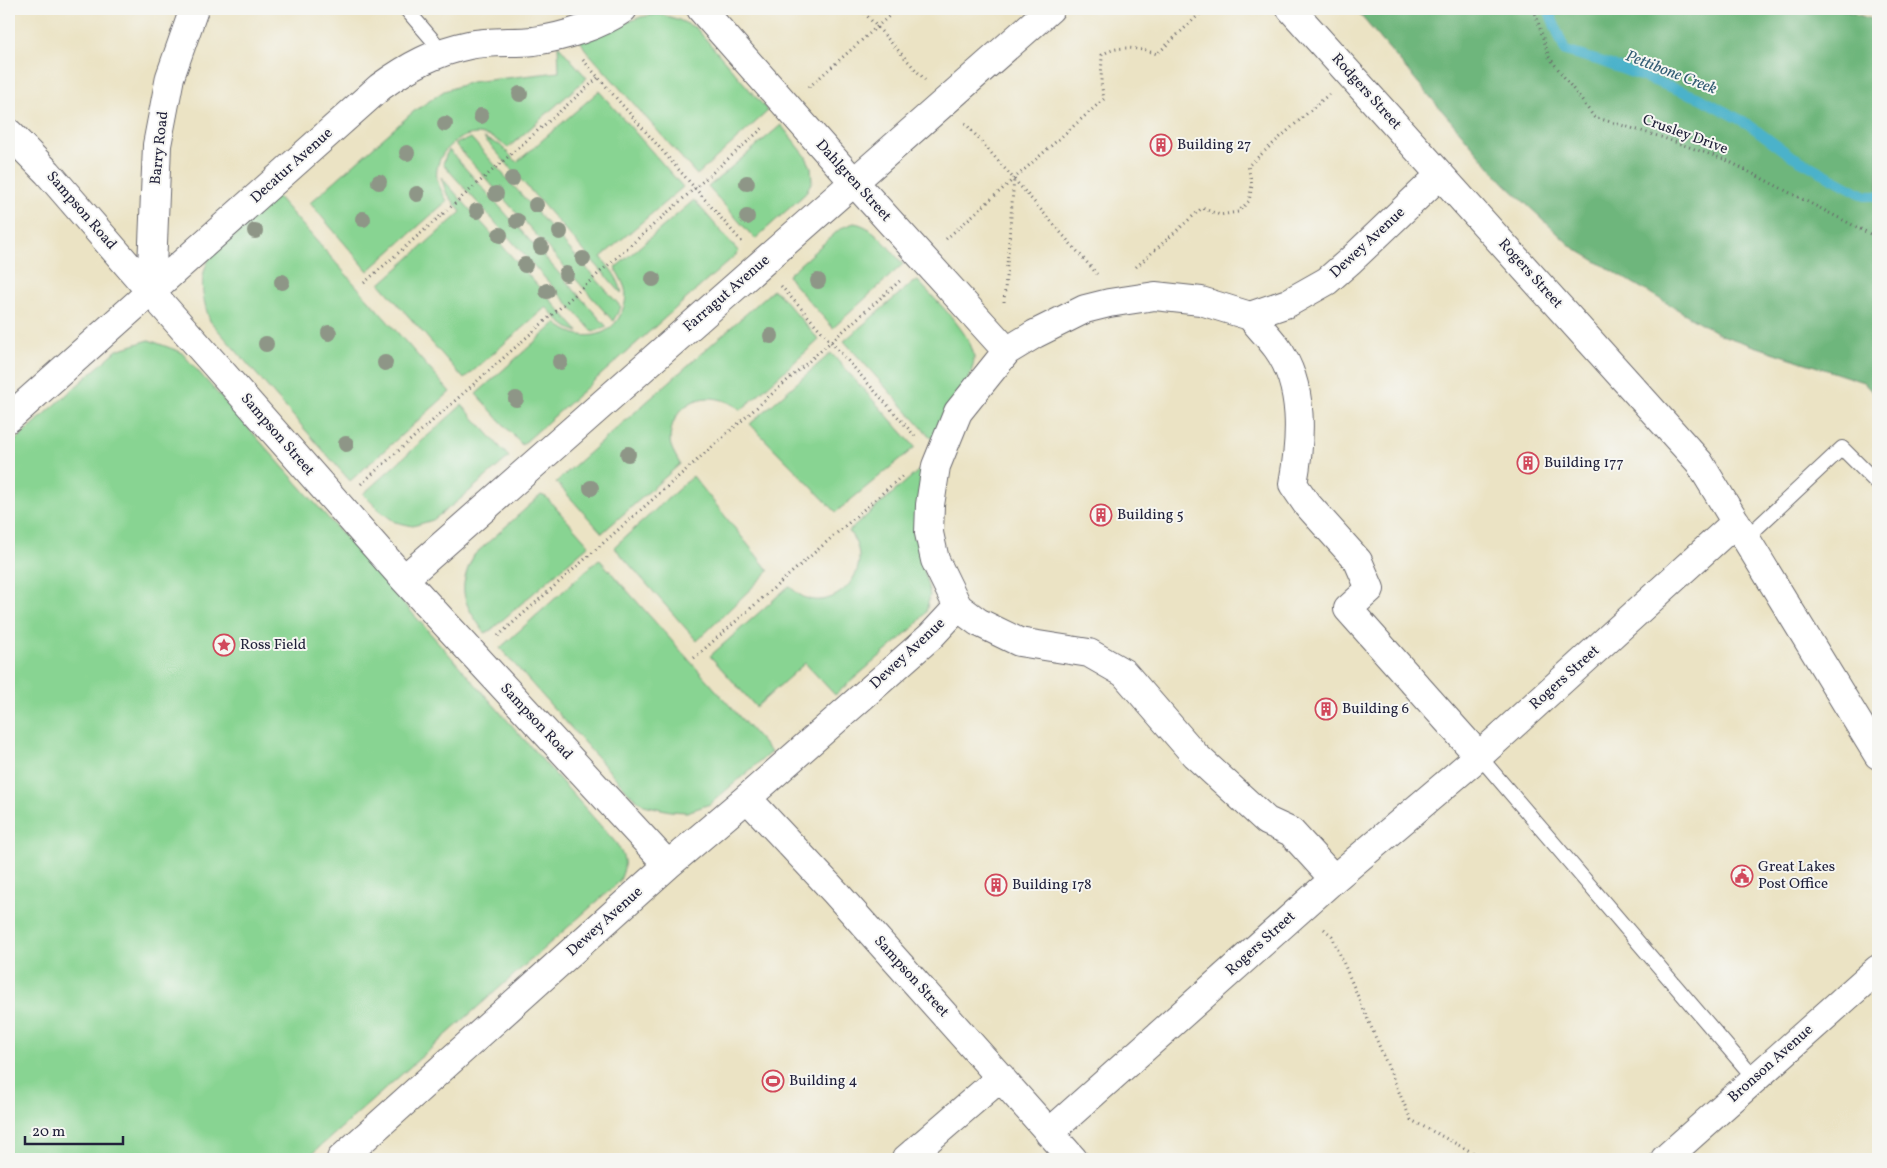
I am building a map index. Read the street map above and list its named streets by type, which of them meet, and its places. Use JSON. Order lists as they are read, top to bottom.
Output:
{
  "streets": {
    "street": [
      "Rodgers Street",
      "Barry Road",
      "Decatur Avenue",
      "Dahlgren Street",
      "Sampson Road",
      "Dewey Avenue",
      "Rogers Street",
      "Farragut Avenue",
      "Sampson Street",
      "Bronson Avenue"
    ],
    "path": ["Crusley Drive"]
  },
  "crossings": [
    ["Rodgers Street", "Dewey Avenue"],
    ["Rodgers Street", "Rogers Street"],
    ["Barry Road", "Decatur Avenue"],
    ["Barry Road", "Sampson Road"],
    ["Barry Road", "Sampson Street"],
    ["Decatur Avenue", "Sampson Road"],
    ["Decatur Avenue", "Sampson Street"],
    ["Dahlgren Street", "Dewey Avenue"],
    ["Dahlgren Street", "Farragut Avenue"],
    ["Sampson Road", "Dewey Avenue"],
    ["Sampson Road", "Farragut Avenue"],
    ["Sampson Road", "Sampson Street"],
    ["Dewey Avenue", "Rogers Street"],
    ["Dewey Avenue", "Sampson Street"],
    ["Rogers Street", "Sampson Street"],
    ["Farragut Avenue", "Sampson Street"]
  ],
  "water": ["Pettibone Creek"],
  "places": {
    "building": [
      "Building 27",
      "Building 177",
      "Building 5",
      "Building 6",
      "Building 178"
    ],
    "place": ["Ross Field"],
    "public building": ["Great Lakes Post Office"],
    "sports": ["Building 4"]
  },
  "scale_bar": "20 m"
}
